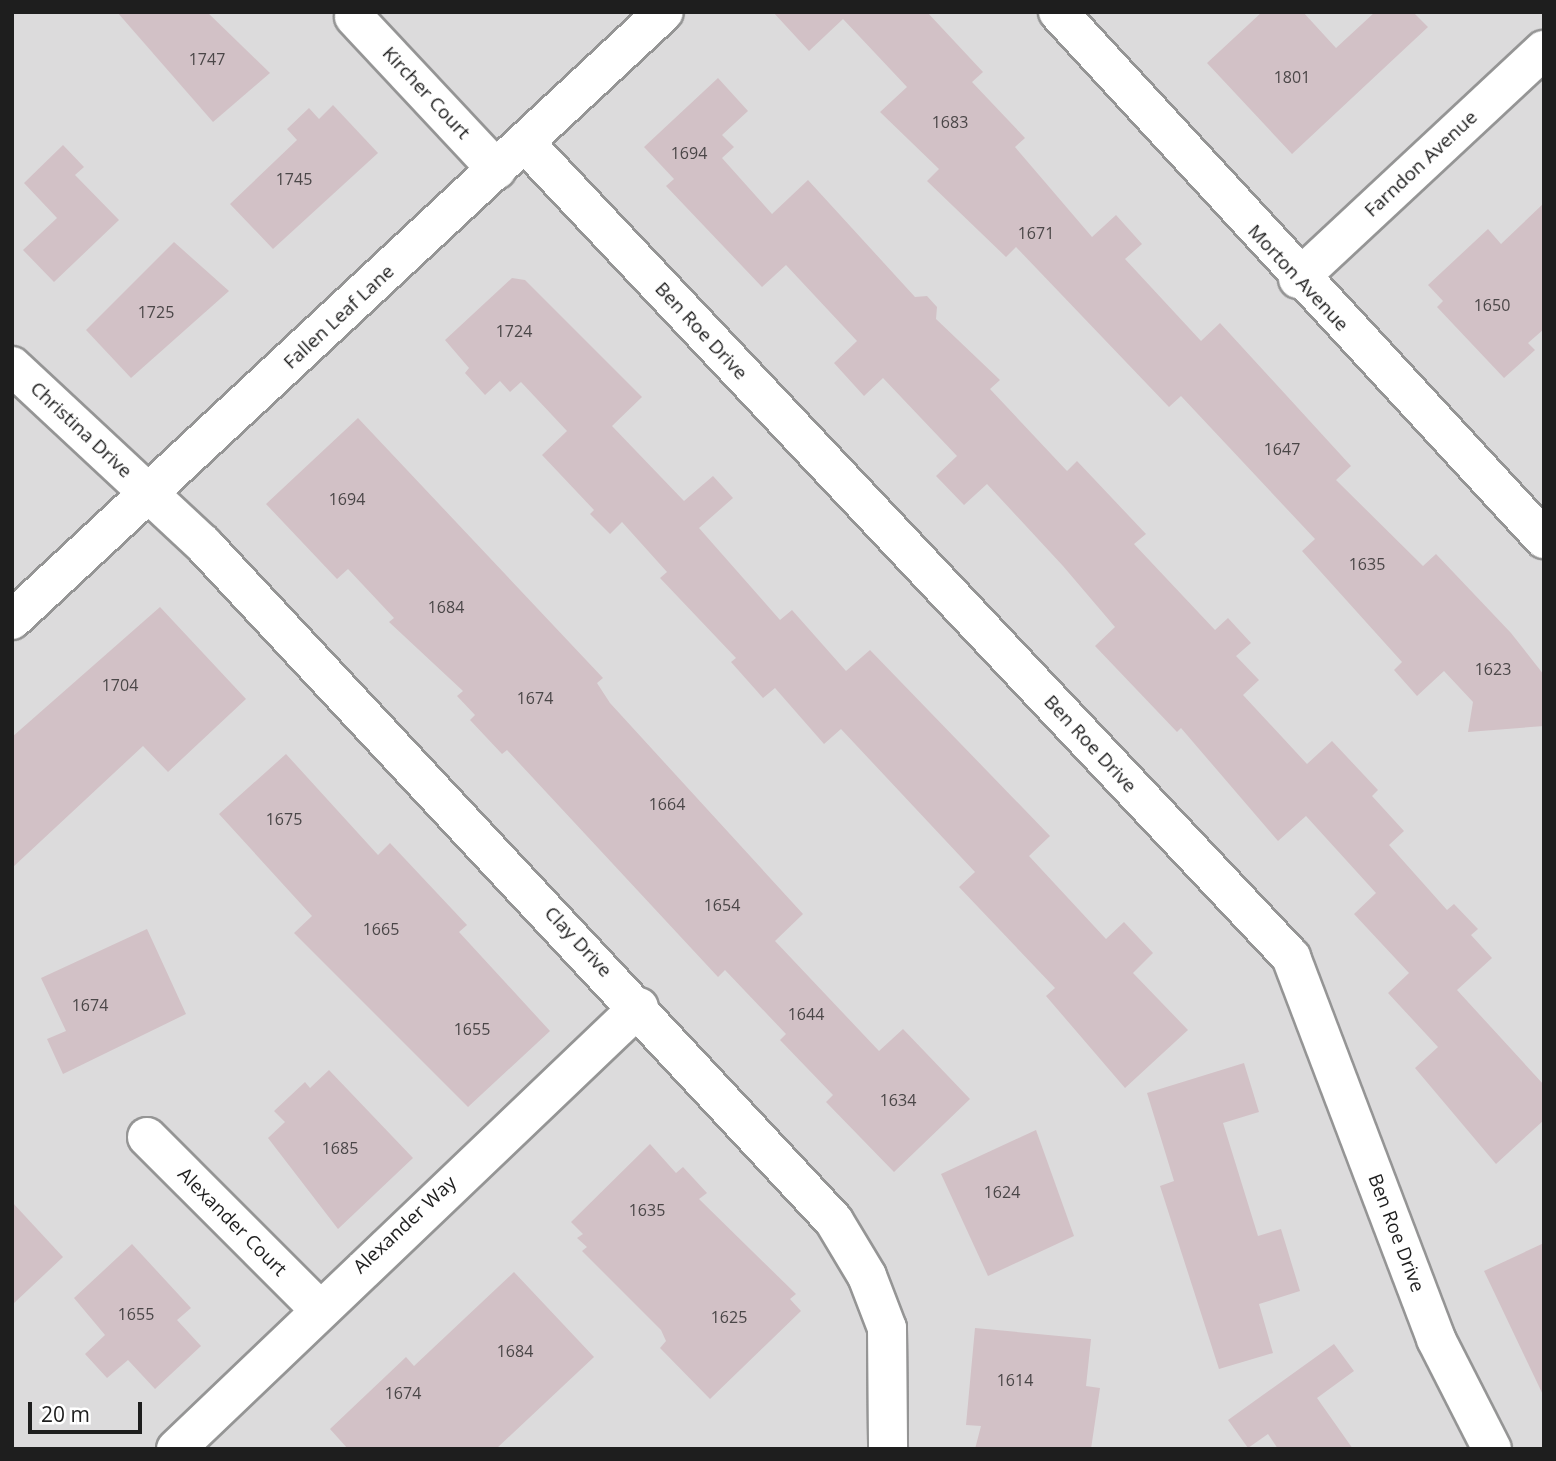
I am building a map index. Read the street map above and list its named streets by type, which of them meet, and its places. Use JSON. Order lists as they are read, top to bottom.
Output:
{
  "streets": {
    "street": [
      "Kircher Court",
      "Farndon Avenue",
      "Morton Avenue",
      "Fallen Leaf Lane",
      "Ben Roe Drive",
      "Christina Drive",
      "Clay Drive",
      "Alexander Court",
      "Alexander Way"
    ]
  },
  "crossings": [
    ["Kircher Court", "Fallen Leaf Lane"],
    ["Farndon Avenue", "Morton Avenue"],
    ["Fallen Leaf Lane", "Ben Roe Drive"],
    ["Fallen Leaf Lane", "Christina Drive"],
    ["Fallen Leaf Lane", "Clay Drive"],
    ["Christina Drive", "Clay Drive"],
    ["Clay Drive", "Alexander Way"],
    ["Alexander Court", "Alexander Way"]
  ],
  "house_numbers": [
    "1747",
    "1801",
    "1683",
    "1694",
    "1745",
    "1671",
    "1650",
    "1725",
    "1724",
    "1647",
    "1694",
    "1635",
    "1684",
    "1623",
    "1704",
    "1674",
    "1664",
    "1675",
    "1654",
    "1665",
    "1674",
    "1644",
    "1655",
    "1634",
    "1685",
    "1624",
    "1635",
    "1655",
    "1625",
    "1684",
    "1614",
    "1674"
  ],
  "scale_bar": "20 m"
}
